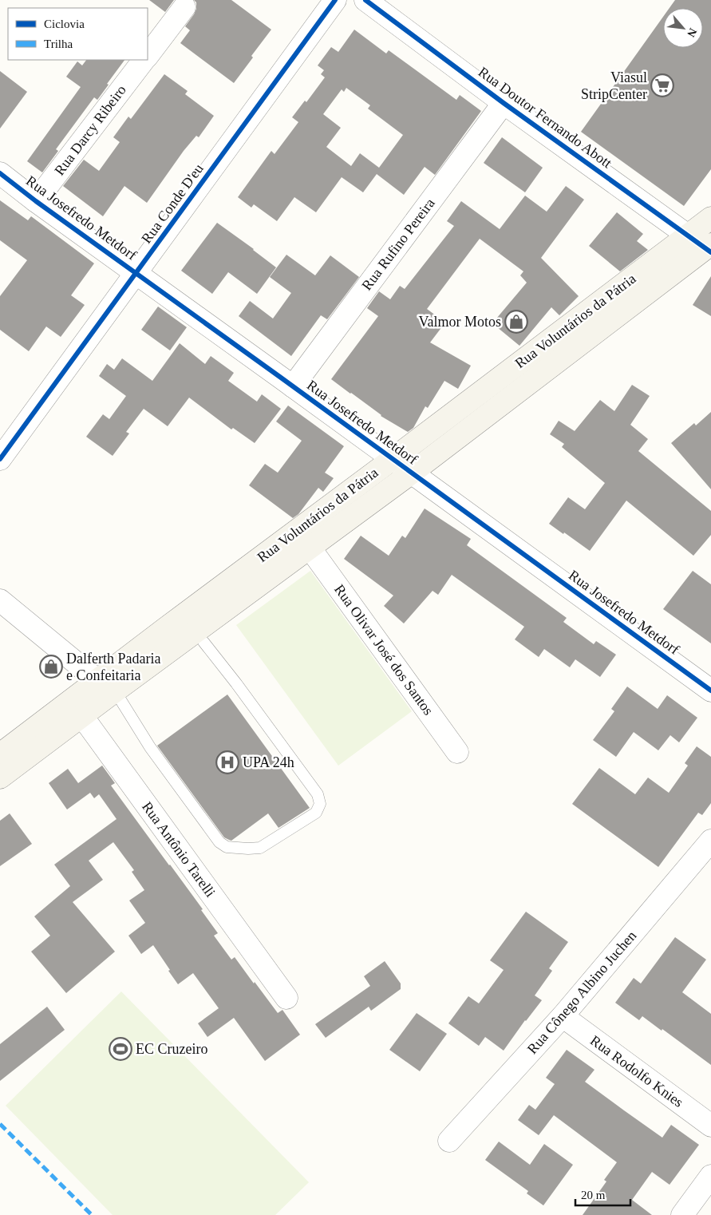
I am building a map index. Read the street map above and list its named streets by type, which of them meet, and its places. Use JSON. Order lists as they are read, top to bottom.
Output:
{
  "streets": {
    "main road": ["Rua Voluntários da Pátria"],
    "street": [
      "Rua Doutor Fernando Abott",
      "Rua Darcy Ribeiro",
      "Rua Conde D'eu",
      "Rua Josefredo Metdorf",
      "Rua Rufino Pereira",
      "Rua Olivar José dos Santos",
      "Rua Antônio Tarelli",
      "Rua Cônego Albino Juchen",
      "Rua Rodolfo Knies"
    ]
  },
  "crossings": [
    ["Rua Doutor Fernando Abott", "Rua Rufino Pereira"],
    ["Rua Doutor Fernando Abott", "Rua Voluntários da Pátria"],
    ["Rua Darcy Ribeiro", "Rua Josefredo Metdorf"],
    ["Rua Conde D'eu", "Rua Josefredo Metdorf"],
    ["Rua Josefredo Metdorf", "Rua Rufino Pereira"],
    ["Rua Josefredo Metdorf", "Rua Voluntários da Pátria"],
    ["Rua Voluntários da Pátria", "Rua Olivar José dos Santos"],
    ["Rua Voluntários da Pátria", "Rua Antônio Tarelli"],
    ["Rua Cônego Albino Juchen", "Rua Rodolfo Knies"]
  ],
  "places": {
    "supermarket": ["Viasul StripCenter"],
    "shop": ["Valmor Motos", "Dalferth Padaria e Confeitaria"],
    "hospital": ["UPA 24h"],
    "sports": ["EC Cruzeiro"]
  },
  "legend": ["Ciclovia", "Trilha"],
  "scale_bar": "20 m",
  "north": "bottom right"
}
